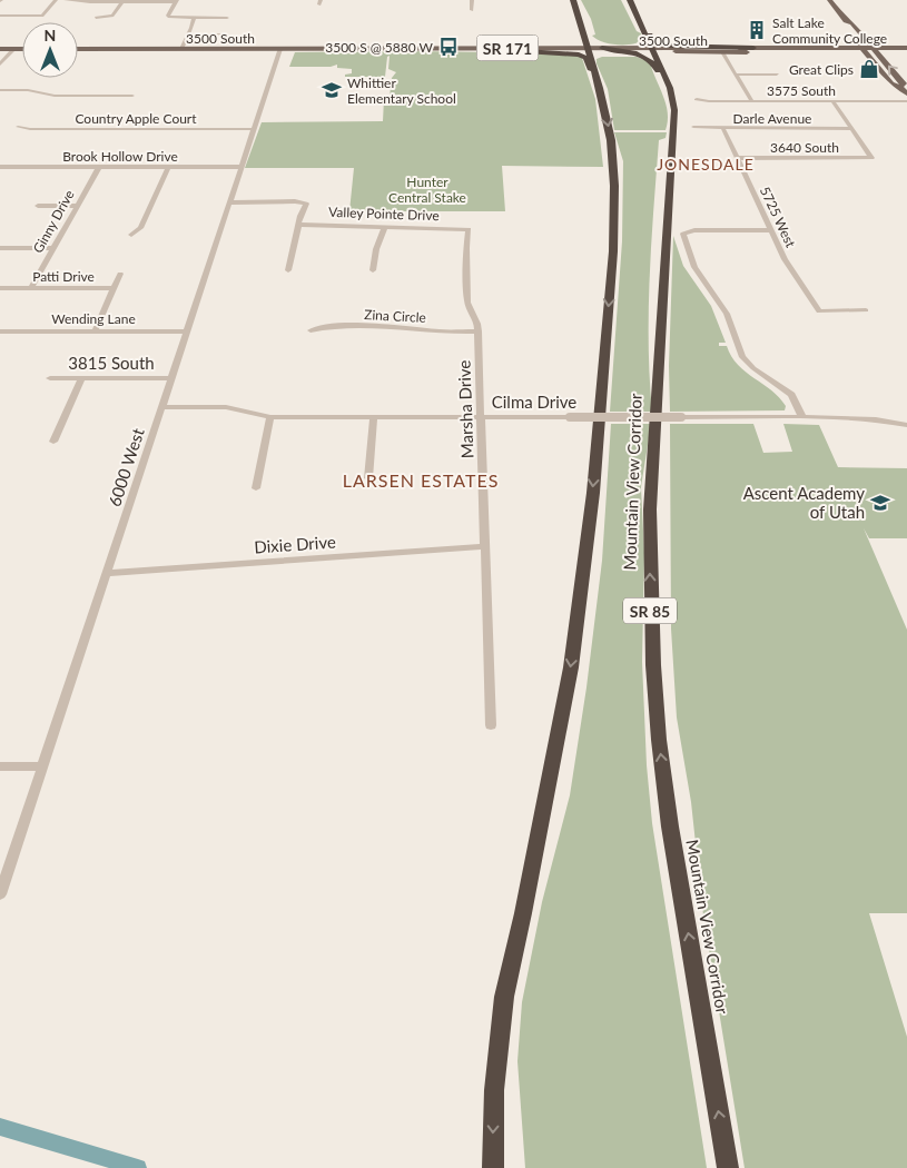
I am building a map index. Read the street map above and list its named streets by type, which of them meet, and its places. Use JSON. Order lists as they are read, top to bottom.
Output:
{
  "streets": {
    "highway": ["Mountain View Corridor", "SR 85"],
    "main road": ["3500 South", "SR 171"],
    "street": [
      "3575 South",
      "Country Apple Court",
      "Darle Avenue",
      "3640 South",
      "Brook Hollow Drive",
      "Valley Pointe Drive",
      "5725 West",
      "Ginny Drive",
      "Patti Drive",
      "Zina Circle",
      "Wending Lane",
      "3815 South",
      "Cilma Drive",
      "Marsha Drive",
      "6000 West",
      "Dixie Drive"
    ]
  },
  "crossings": [
    ["3500 South", "6000 West"],
    ["3500 South", "Mountain View Corridor"],
    ["Country Apple Court", "6000 West"],
    ["Darle Avenue", "3640 South"],
    ["Darle Avenue", "5725 West"],
    ["3640 South", "5725 West"],
    ["Brook Hollow Drive", "Ginny Drive"],
    ["Brook Hollow Drive", "6000 West"],
    ["Valley Pointe Drive", "Marsha Drive"],
    ["Ginny Drive", "Patti Drive"],
    ["Patti Drive", "Wending Lane"],
    ["Zina Circle", "Marsha Drive"],
    ["Wending Lane", "6000 West"],
    ["3815 South", "6000 West"],
    ["Cilma Drive", "Marsha Drive"],
    ["Cilma Drive", "6000 West"],
    ["Marsha Drive", "Dixie Drive"],
    ["6000 West", "Dixie Drive"]
  ],
  "districts": ["JONESDALE", "LARSEN ESTATES"],
  "parks": ["Hunter Central Stake"],
  "places": {
    "building": ["Salt Lake Community College"],
    "bus stop": ["3500 S @ 5880 W"],
    "shop": ["Great Clips"],
    "school or university": ["Whittier Elementary School", "Ascent Academy of Utah"]
  },
  "north": "top"
}
